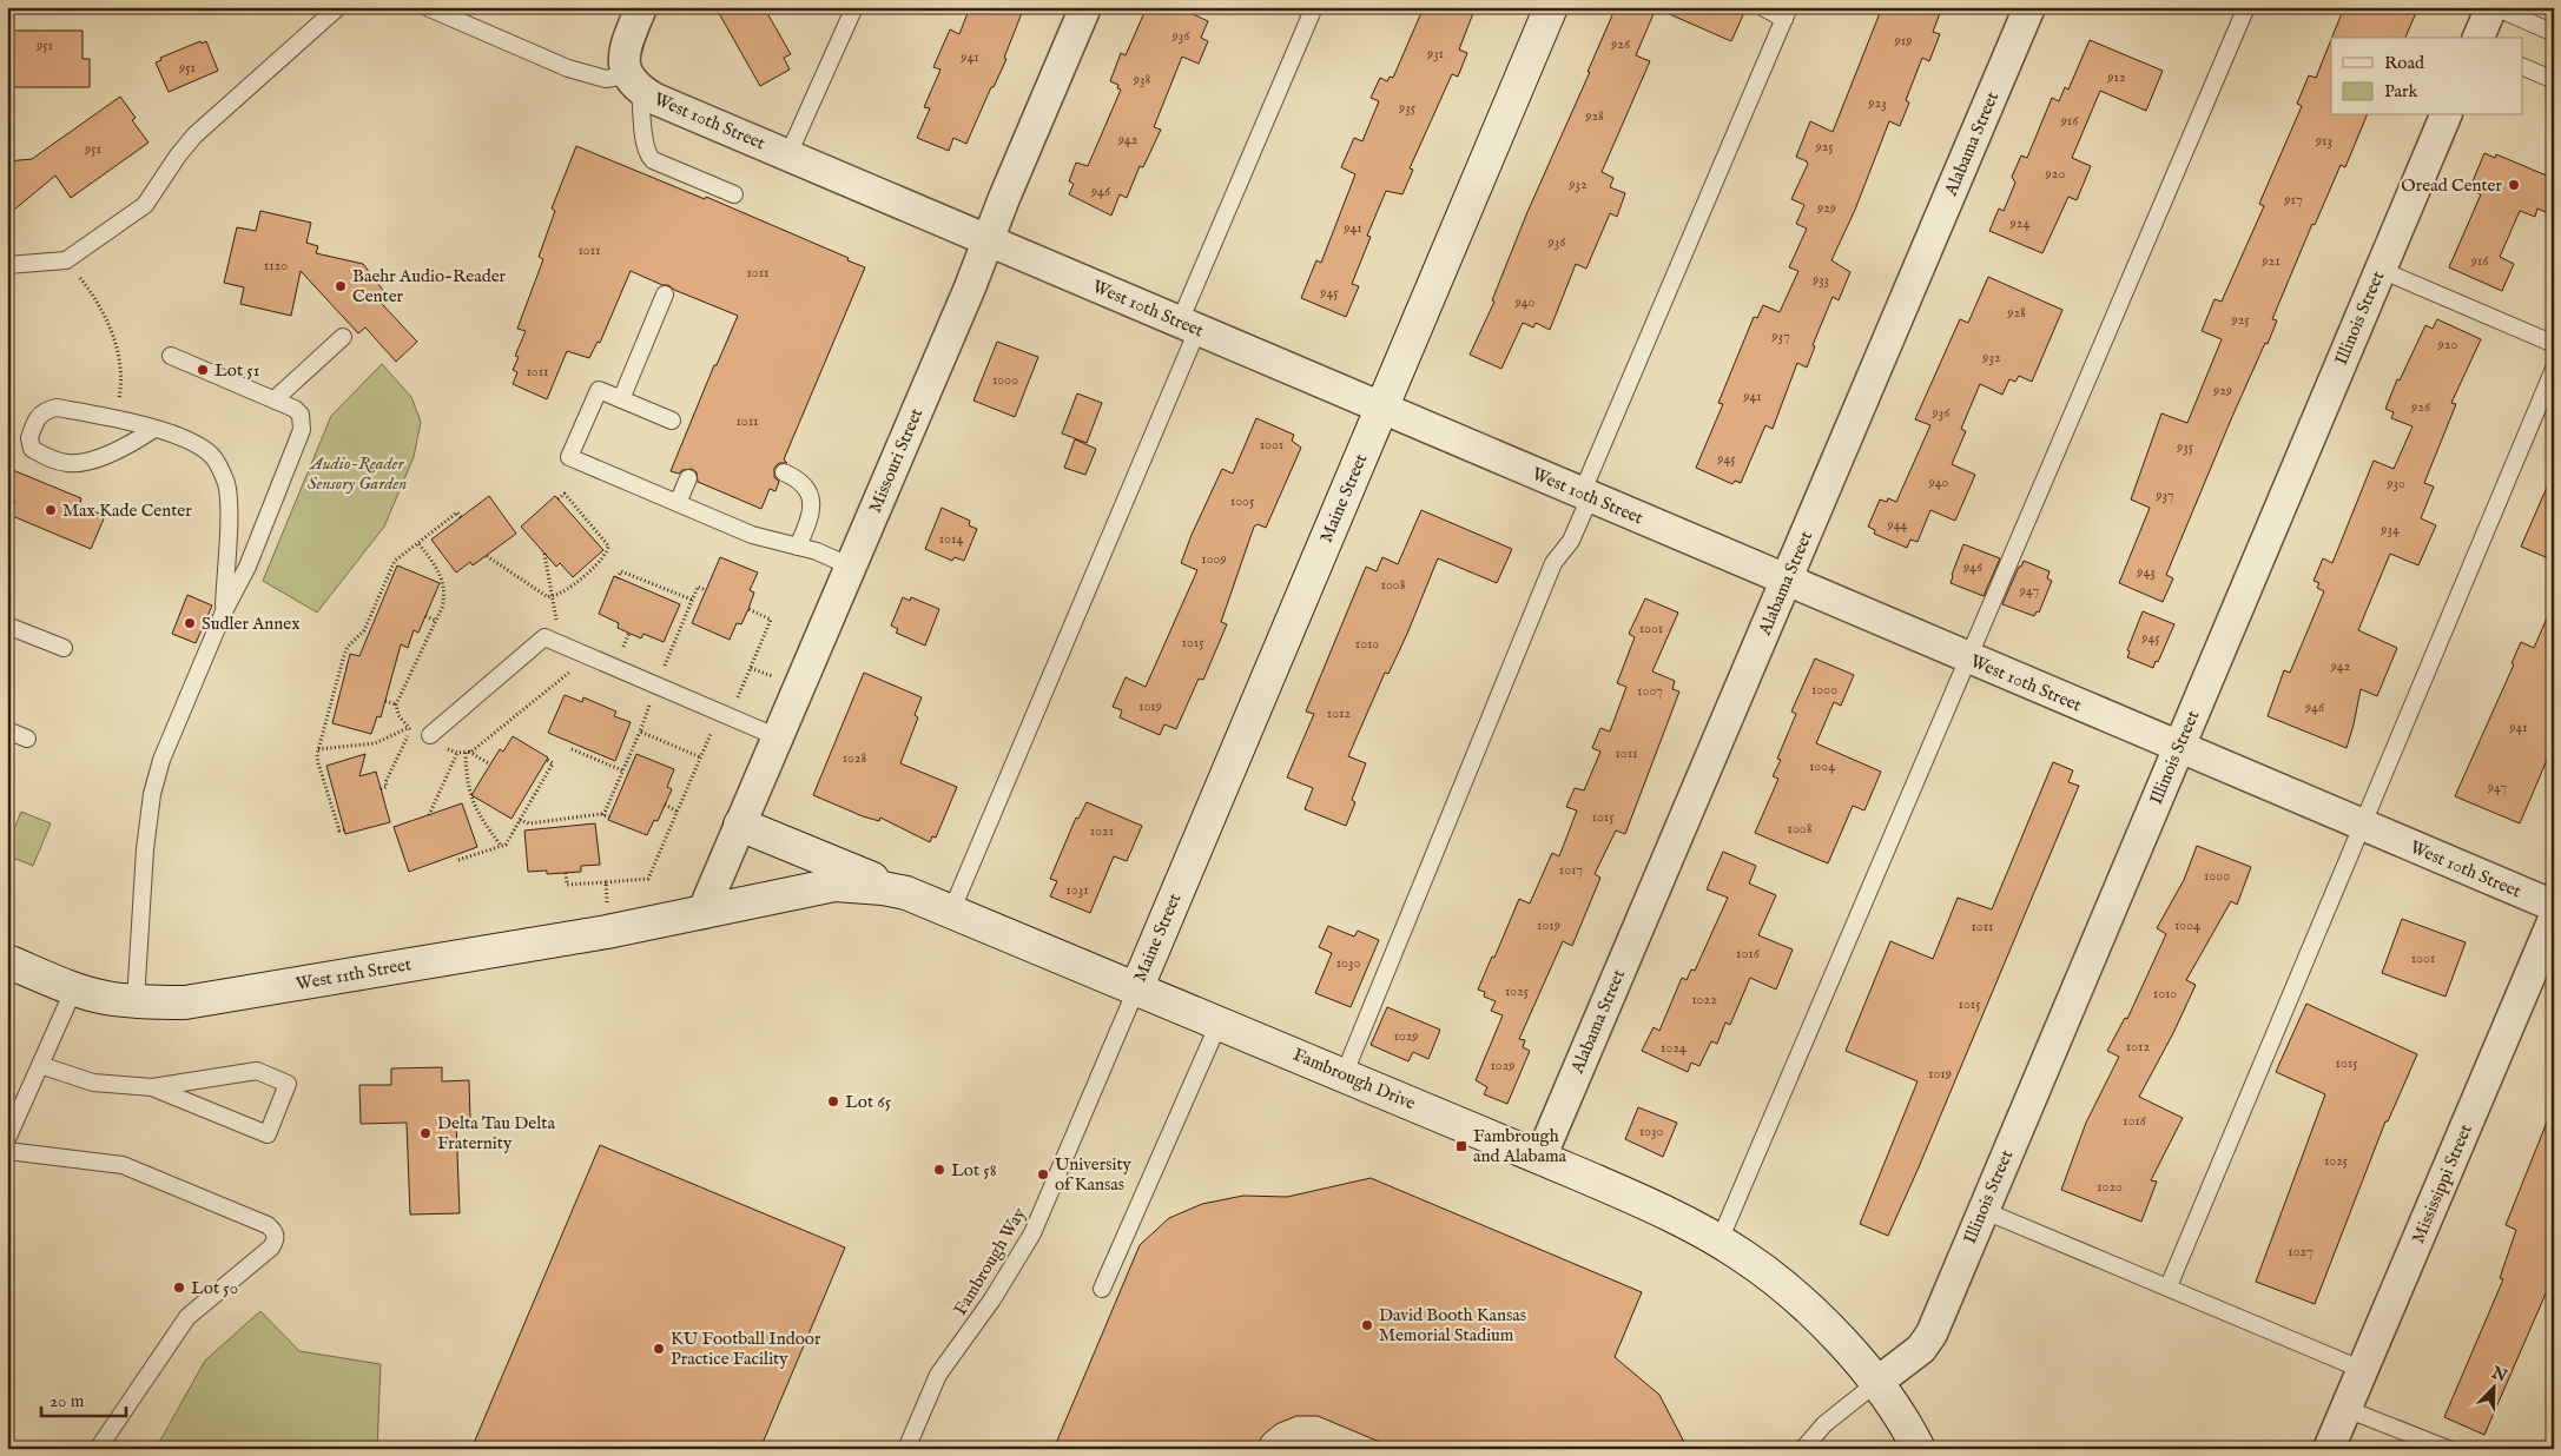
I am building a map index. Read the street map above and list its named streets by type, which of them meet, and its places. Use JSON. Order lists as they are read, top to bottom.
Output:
{
  "streets": {
    "street": [
      "West 10th Street",
      "Alabama Street",
      "Illinois Street",
      "Missouri Street",
      "Maine Street",
      "West 11th Street",
      "Fambrough Drive",
      "Mississippi Street"
    ],
    "lane": ["Fambrough Way"]
  },
  "crossings": [
    ["West 10th Street", "Alabama Street"],
    ["West 10th Street", "Illinois Street"],
    ["West 10th Street", "Missouri Street"],
    ["West 10th Street", "Maine Street"],
    ["Alabama Street", "Fambrough Drive"],
    ["Illinois Street", "Fambrough Drive"],
    ["Missouri Street", "West 11th Street"],
    ["Missouri Street", "Fambrough Drive"],
    ["Maine Street", "Fambrough Drive"],
    ["Maine Street", "Fambrough Way"],
    ["West 11th Street", "Fambrough Drive"],
    ["Fambrough Drive", "Fambrough Way"]
  ],
  "parks": ["Audio-Reader Sensory Garden"],
  "places": {
    "other": [
      "Oread Center",
      "Baehr Audio-Reader Center",
      "Lot 51",
      "Max Kade Center",
      "Sudler Annex",
      "Lot 65",
      "Delta Tau Delta Fraternity",
      "Lot 58",
      "University of Kansas",
      "Lot 50",
      "David Booth Kansas Memorial Stadium",
      "KU Football Indoor Practice Facility"
    ],
    "transit": ["Fambrough and Alabama"]
  },
  "house_numbers": [
    "936",
    "919",
    "926",
    "951",
    "931",
    "941",
    "951",
    "912",
    "938",
    "923",
    "935",
    "928",
    "916",
    "942",
    "913",
    "925",
    "951",
    "920",
    "932",
    "946",
    "917",
    "929",
    "924",
    "941",
    "936",
    "1011",
    "921",
    "916",
    "1120",
    "1011",
    "933",
    "945",
    "940",
    "928",
    "925",
    "937",
    "920",
    "932",
    "1011",
    "1000",
    "929",
    "941",
    "926",
    "936",
    "1011",
    "1001",
    "935",
    "945",
    "940",
    "930",
    "937",
    "1005",
    "944",
    "934",
    "1014",
    "1009",
    "946",
    "943",
    "1008",
    "947",
    "1001",
    "945",
    "1015",
    "1010",
    "942",
    "1000",
    "1007",
    "1019",
    "946",
    "1012",
    "941",
    "1011",
    "1028",
    "1004",
    "947",
    "1015",
    "1008",
    "1021",
    "1017",
    "1000",
    "1031",
    "1019",
    "1004",
    "1011",
    "1016",
    "1001",
    "1030",
    "1025",
    "1010",
    "1022",
    "1015",
    "1029",
    "1012",
    "1024",
    "1015",
    "1029",
    "1019",
    "1016",
    "1030",
    "1025",
    "1020",
    "1027"
  ],
  "legend": ["Road", "Park"],
  "scale_bar": "20 m",
  "north": "top right"
}
